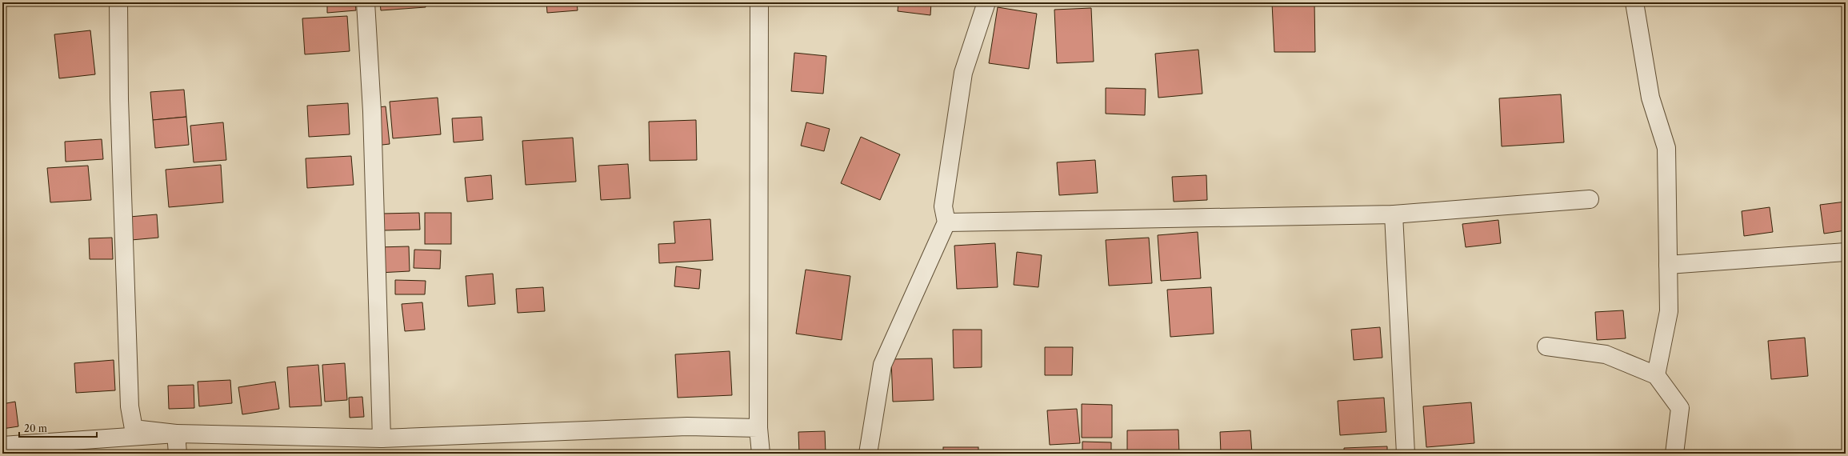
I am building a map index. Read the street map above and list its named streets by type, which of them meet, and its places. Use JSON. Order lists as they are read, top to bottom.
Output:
{
  "scale_bar": "20 m"
}
